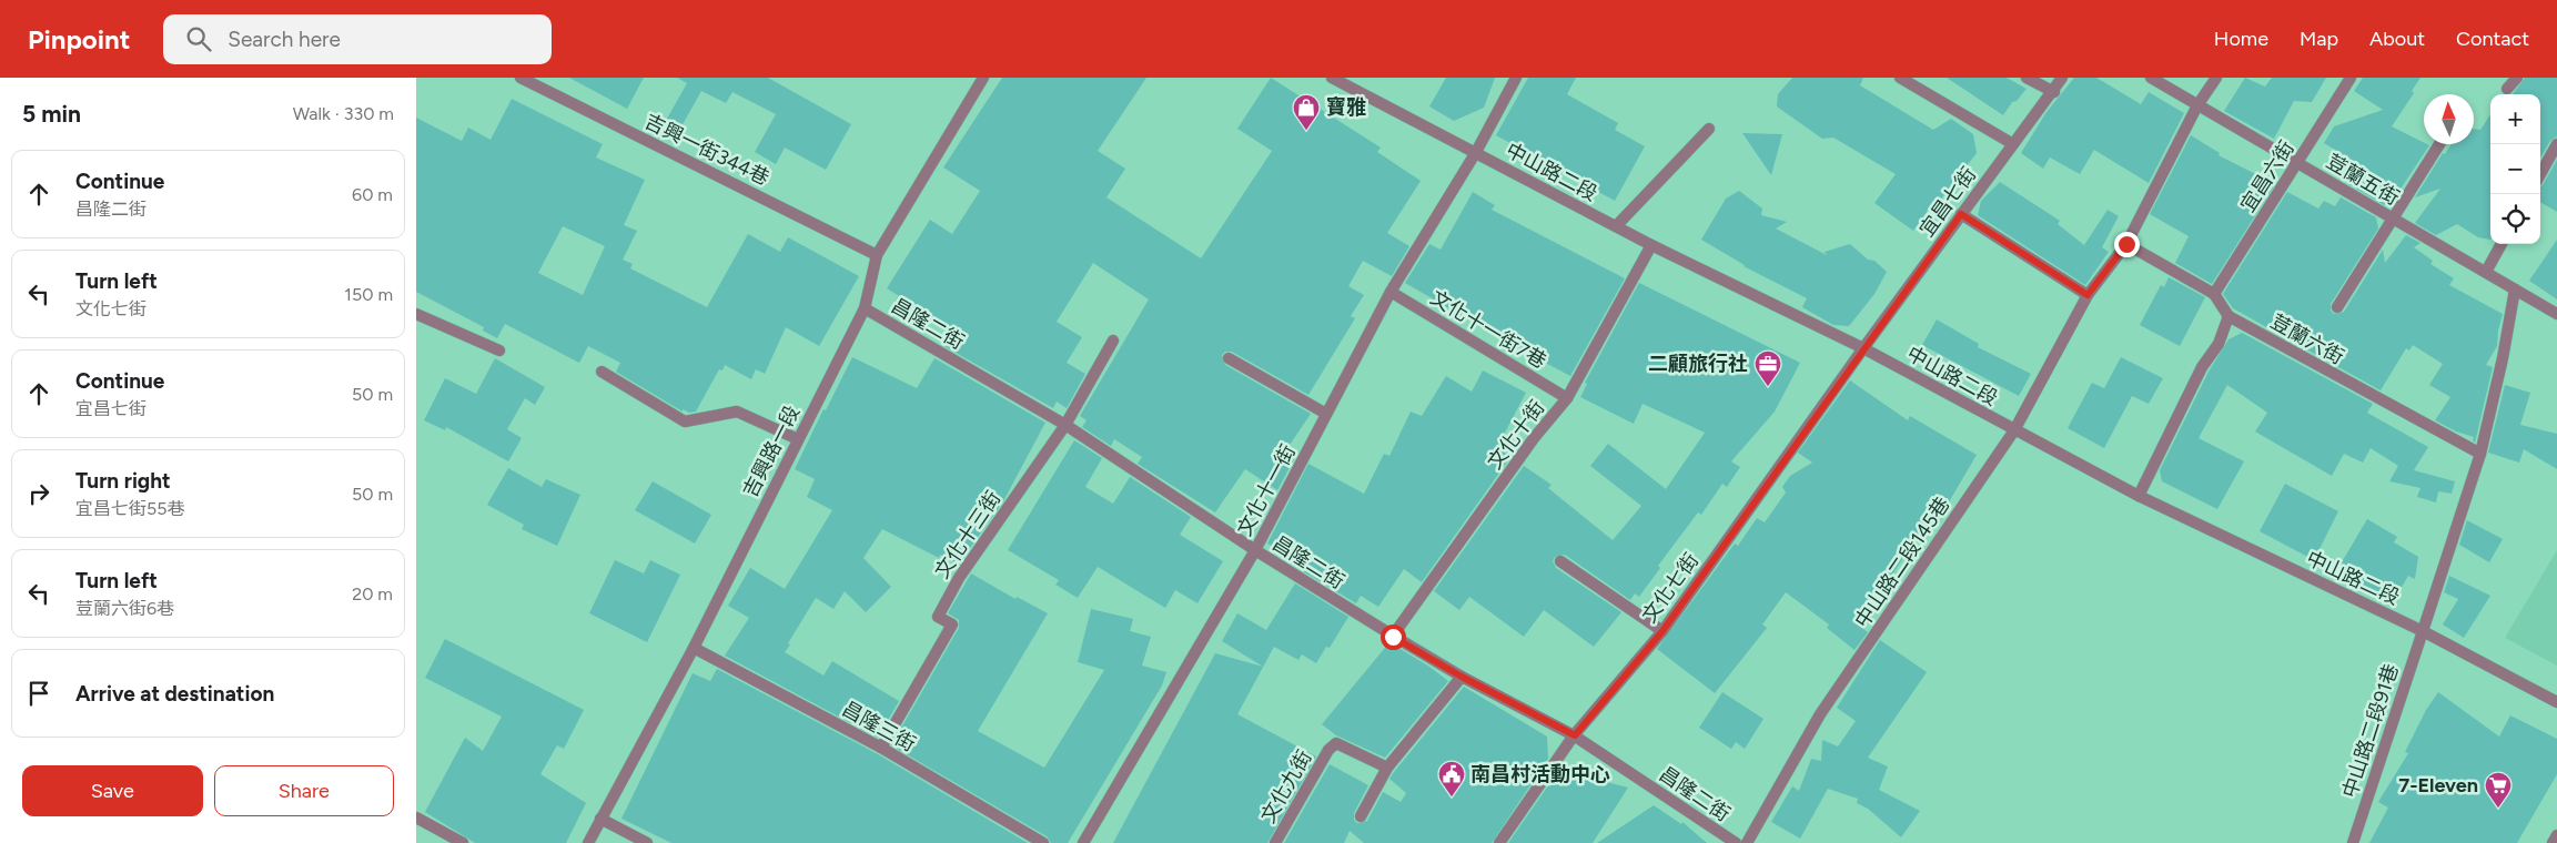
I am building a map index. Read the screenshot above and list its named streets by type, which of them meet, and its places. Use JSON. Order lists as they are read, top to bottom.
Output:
{
  "streets": {
    "street": [
      "吉興一街344巷",
      "中山路二段",
      "宜昌六街",
      "荳蘭五街",
      "宜昌七街",
      "昌隆二街",
      "文化十一街7巷",
      "荳蘭六街",
      "文化十街",
      "吉興路一段",
      "文化十一街",
      "文化十三街",
      "中山路二段145巷",
      "文化七街",
      "昌隆三街",
      "中山路二段91巷",
      "文化九街"
    ]
  },
  "crossings": [
    ["吉興一街344巷", "吉興路一段"],
    ["中山路二段", "宜昌七街"],
    ["中山路二段", "文化十街"],
    ["中山路二段", "文化十一街"],
    ["中山路二段", "中山路二段145巷"],
    ["中山路二段", "文化七街"],
    ["中山路二段", "中山路二段91巷"],
    ["宜昌六街", "荳蘭五街"],
    ["荳蘭五街", "中山路二段145巷"],
    ["荳蘭五街", "中山路二段91巷"],
    ["宜昌七街", "文化七街"],
    ["昌隆二街", "文化十街"],
    ["昌隆二街", "吉興路一段"],
    ["昌隆二街", "文化十一街"],
    ["昌隆二街", "文化十三街"],
    ["昌隆二街", "文化七街"],
    ["文化十一街7巷", "文化十街"],
    ["文化十一街7巷", "文化十一街"],
    ["荳蘭六街", "中山路二段91巷"],
    ["吉興路一段", "昌隆三街"],
    ["文化十三街", "昌隆三街"]
  ],
  "places": {
    "shop": ["寶雅"],
    "office": ["二顧旅行社"],
    "public building": ["南昌村活動中心"],
    "supermarket": ["7-Eleven"]
  },
  "north": "top",
  "page": {
    "header": "Pinpoint",
    "search": "Search here",
    "nav": [
      "Home",
      "Map",
      "About",
      "Contact"
    ],
    "heading": ["5 min", "Walk · 330 m"],
    "map_buttons": ["+", "−"],
    "list": [
      ["Continue", "昌隆二街", "60 m"],
      ["Turn left", "文化七街", "150 m"],
      ["Continue", "宜昌七街", "50 m"],
      ["Turn right", "宜昌七街55巷", "50 m"],
      ["Turn left", "荳蘭六街6巷", "20 m"],
      "Arrive at destination"
    ],
    "buttons": ["Save", "Share"]
  }
}
